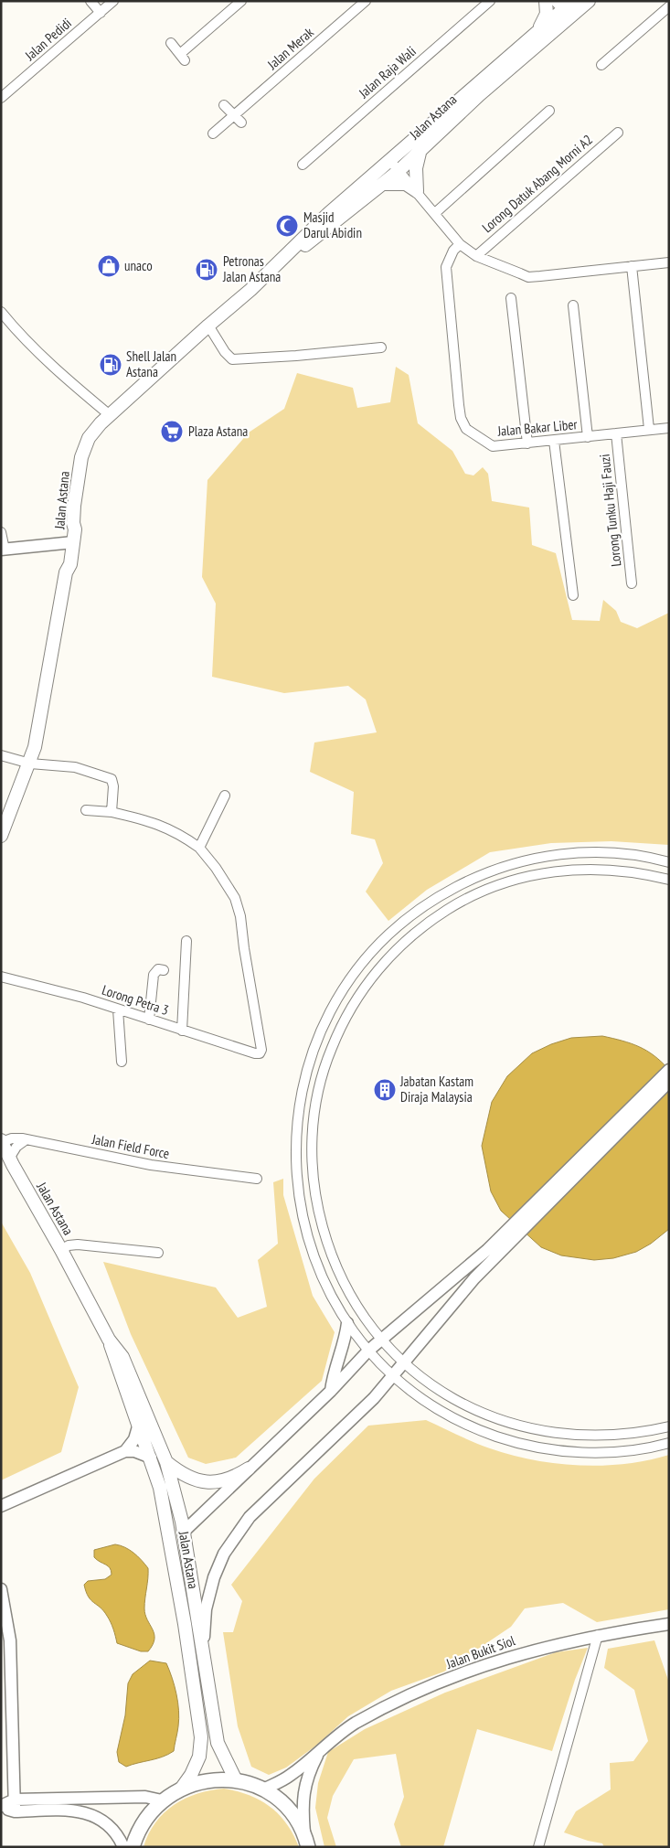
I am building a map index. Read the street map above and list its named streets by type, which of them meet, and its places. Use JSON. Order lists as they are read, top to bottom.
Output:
{
  "streets": {
    "main road": ["Jalan Astana"],
    "street": [
      "Jalan Pedidi",
      "Jalan Merak",
      "Jalan Raja Wali",
      "Lorong Datuk Abang Morni A2",
      "Jalan Bakar Liber",
      "Lorong Tunku Haji Fauzi",
      "Lorong Petra 3",
      "Jalan Field Force",
      "Jalan Bukit Siol"
    ]
  },
  "crossings": [
    ["Jalan Astana", "Jalan Field Force"],
    ["Jalan Bakar Liber", "Lorong Tunku Haji Fauzi"]
  ],
  "places": {
    "mosque": ["Masjid Darul Abidin"],
    "shop": ["unaco"],
    "fuel station": ["Petronas Jalan Astana", "Shell Jalan Astana"],
    "supermarket": ["Plaza Astana"],
    "building": ["Jabatan Kastam Diraja Malaysia"]
  }
}
